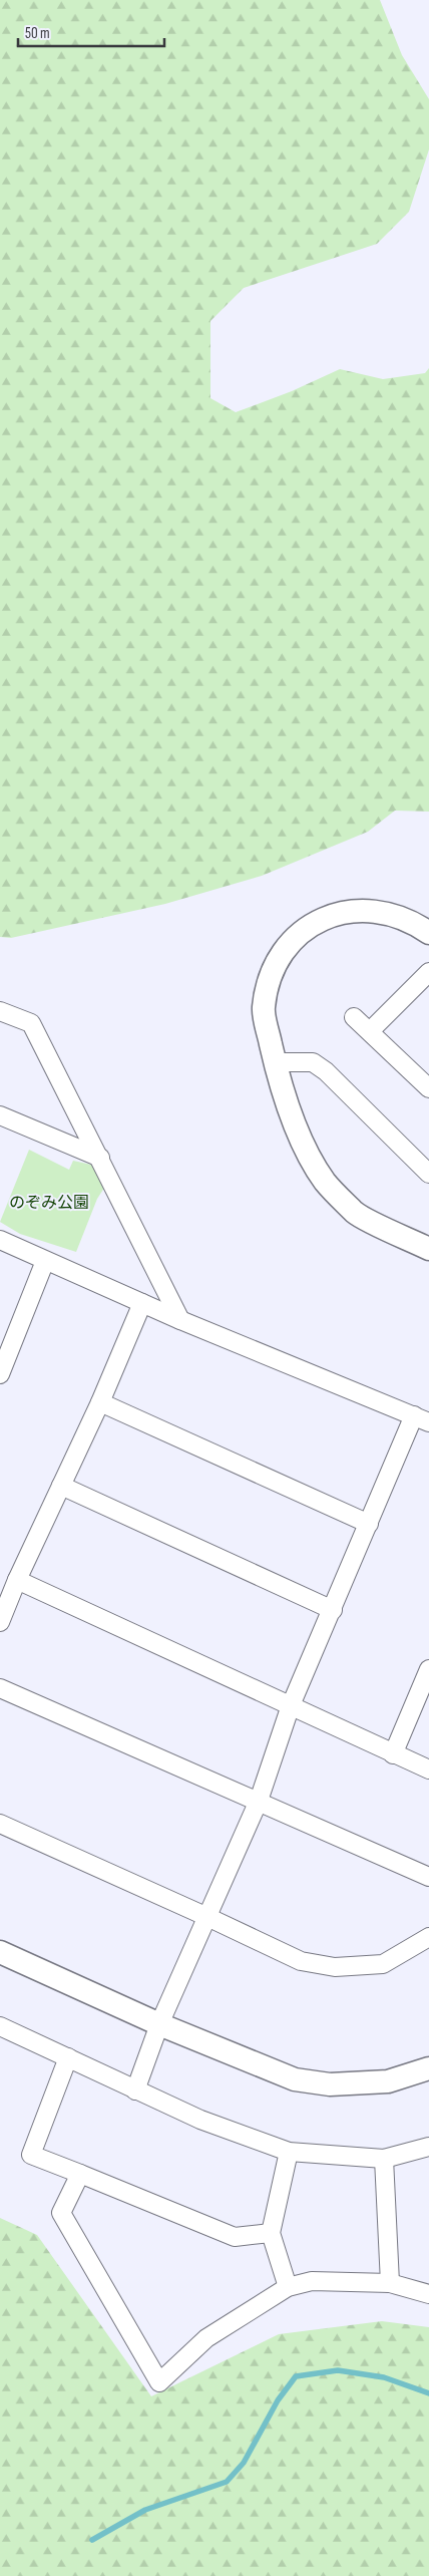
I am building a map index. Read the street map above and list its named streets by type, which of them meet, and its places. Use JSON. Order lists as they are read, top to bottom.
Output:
{
  "parks": ["のぞみ公園"],
  "scale_bar": "50 m"
}
